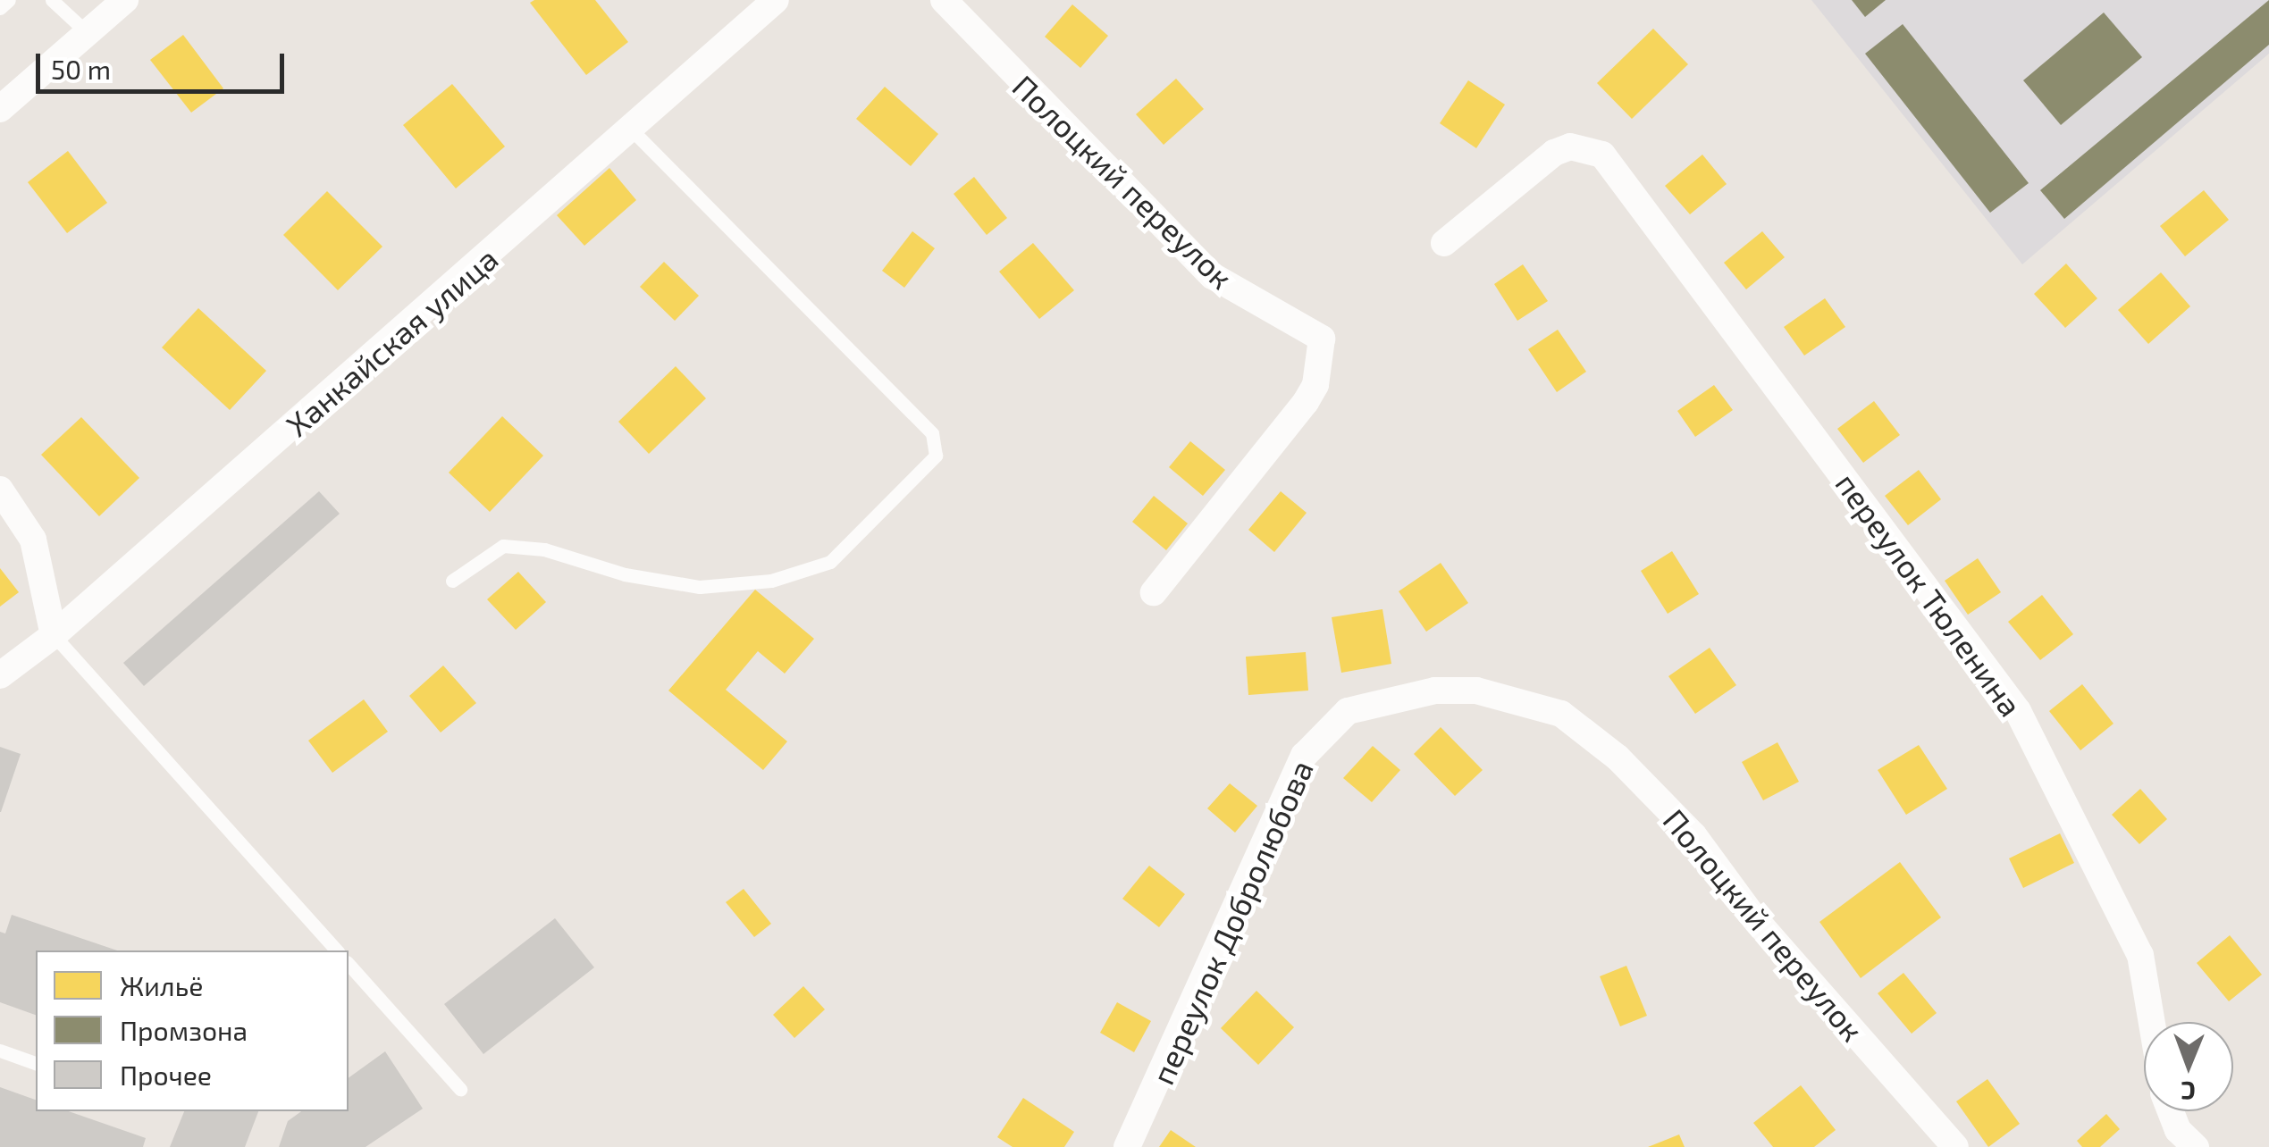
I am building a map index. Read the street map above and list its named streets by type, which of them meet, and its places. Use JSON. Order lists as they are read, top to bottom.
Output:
{
  "streets": {
    "street": [
      "Полоцкий переулок",
      "Ханкайская улица",
      "переулок Тюленина",
      "переулок Добролюбова"
    ]
  },
  "crossings": [
    ["Полоцкий переулок", "переулок Добролюбова"]
  ],
  "legend": ["Жильё", "Промзона", "Прочее"],
  "scale_bar": "50 m",
  "north": "bottom"
}
